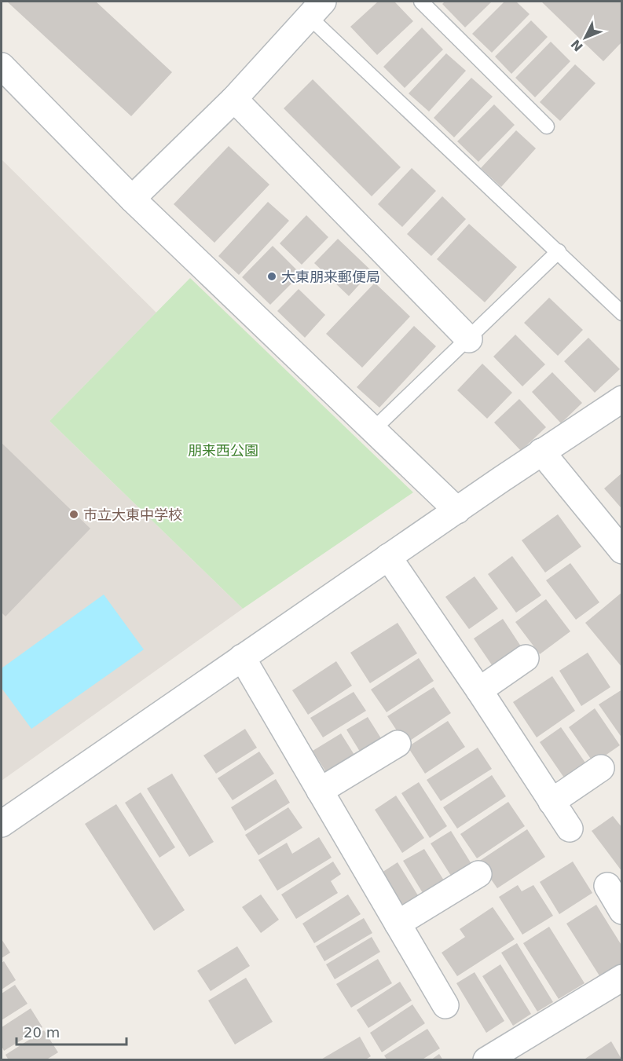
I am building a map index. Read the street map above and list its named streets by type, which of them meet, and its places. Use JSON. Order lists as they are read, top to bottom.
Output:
{
  "parks": ["朋来西公園"],
  "places": ["大東朋来郵便局", "市立大東中学校"],
  "scale_bar": "20 m",
  "north": "bottom left"
}
